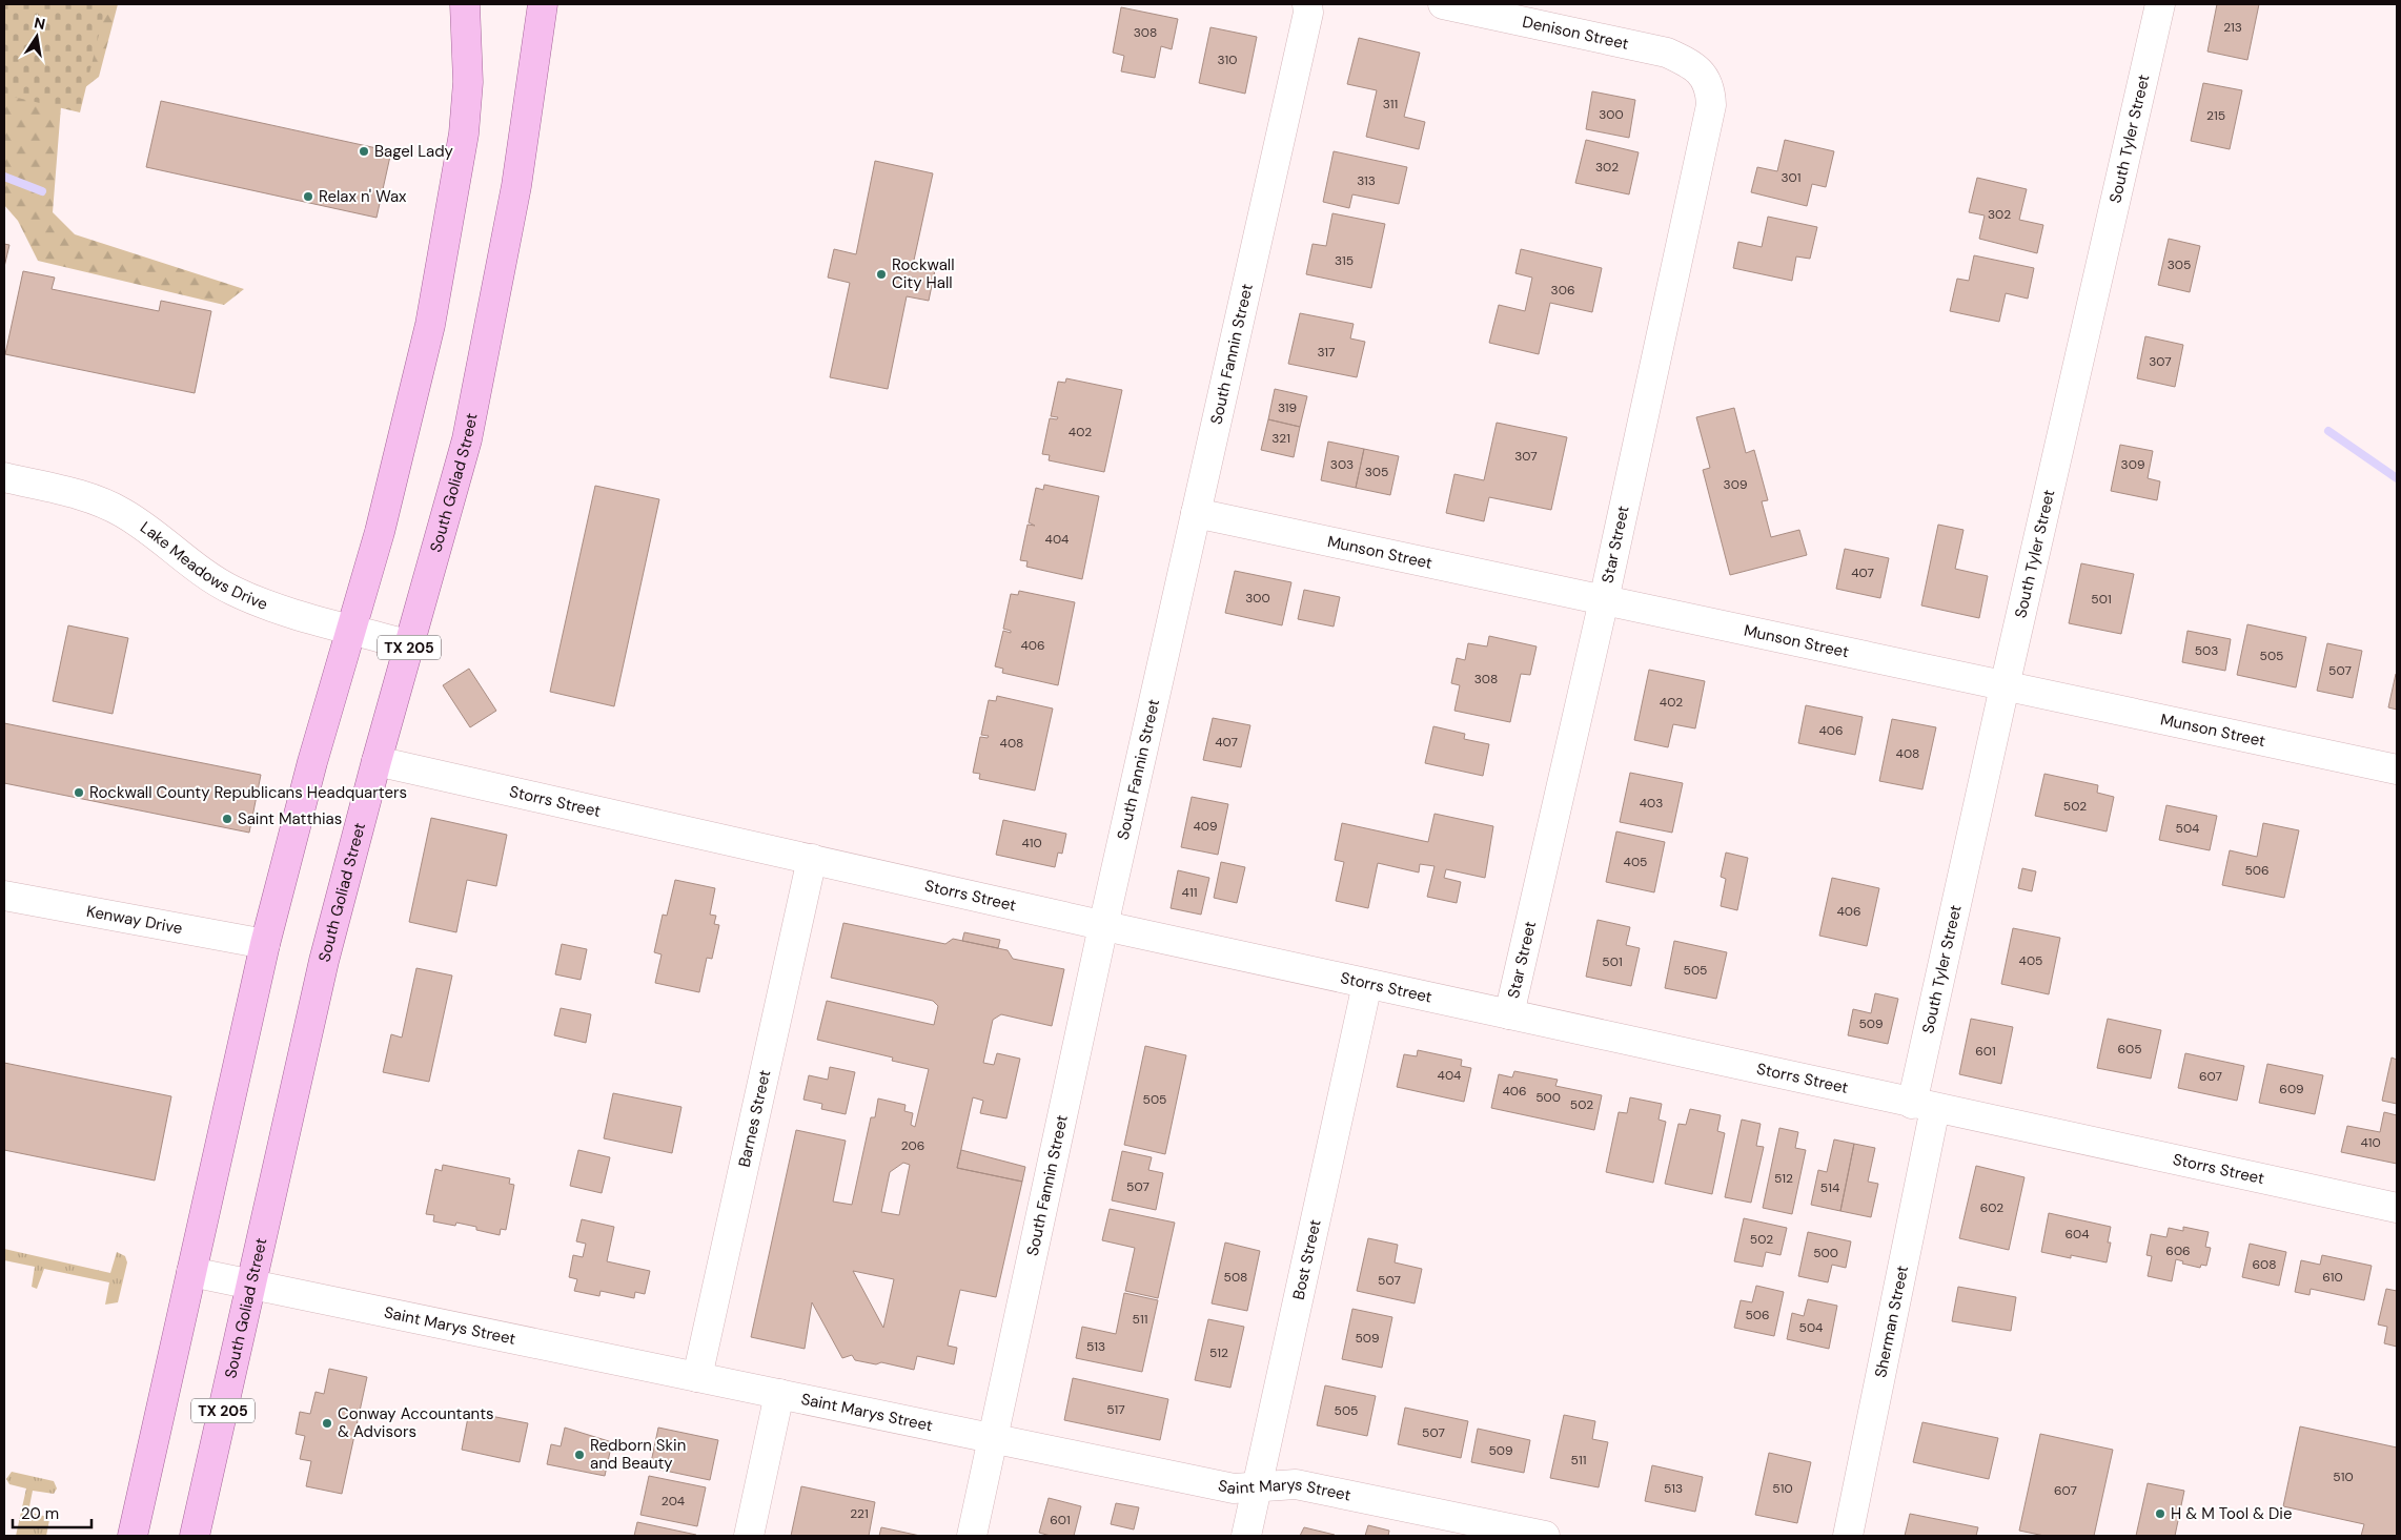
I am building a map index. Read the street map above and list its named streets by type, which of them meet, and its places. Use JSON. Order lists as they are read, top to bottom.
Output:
{
  "streets": {
    "main road": ["South Goliad Street", "TX 205"],
    "street": [
      "Denison Street",
      "South Tyler Street",
      "South Fannin Street",
      "Star Street",
      "Munson Street",
      "Lake Meadows Drive",
      "Storrs Street",
      "Kenway Drive",
      "Barnes Street",
      "Bost Street",
      "Sherman Street",
      "Saint Marys Street"
    ]
  },
  "crossings": [
    ["Denison Street", "Star Street"],
    ["South Tyler Street", "Munson Street"],
    ["South Tyler Street", "Storrs Street"],
    ["South Tyler Street", "Sherman Street"],
    ["South Fannin Street", "Munson Street"],
    ["South Fannin Street", "Storrs Street"],
    ["South Fannin Street", "Saint Marys Street"],
    ["South Goliad Street", "Lake Meadows Drive"],
    ["South Goliad Street", "Storrs Street"],
    ["South Goliad Street", "Saint Marys Street"],
    ["Star Street", "Munson Street"],
    ["Star Street", "Storrs Street"],
    ["Storrs Street", "Barnes Street"],
    ["Storrs Street", "Bost Street"],
    ["Storrs Street", "Sherman Street"],
    ["Barnes Street", "Saint Marys Street"],
    ["Bost Street", "Saint Marys Street"]
  ],
  "places": [
    "Bagel Lady",
    "Relax n' Wax",
    "Rockwall City Hall",
    "Rockwall County Republicans Headquarters",
    "Saint Matthias",
    "Conway Accountants & Advisors",
    "Redborn Skin and Beauty",
    "H & M Tool & Die"
  ],
  "house_numbers": [
    "213",
    "308",
    "310",
    "311",
    "300",
    "215",
    "302",
    "301",
    "313",
    "302",
    "315",
    "305",
    "306",
    "317",
    "307",
    "319",
    "402",
    "321",
    "307",
    "303",
    "309",
    "305",
    "309",
    "404",
    "407",
    "300",
    "501",
    "406",
    "503",
    "505",
    "507",
    "308",
    "402",
    "406",
    "407",
    "408",
    "408",
    "403",
    "502",
    "409",
    "504",
    "410",
    "405",
    "506",
    "411",
    "406",
    "405",
    "501",
    "505",
    "509",
    "605",
    "601",
    "404",
    "607",
    "609",
    "406",
    "500",
    "505",
    "502",
    "410",
    "206",
    "512",
    "507",
    "514",
    "602",
    "604",
    "502",
    "606",
    "500",
    "608",
    "508",
    "610",
    "507",
    "506",
    "511",
    "504",
    "509",
    "513",
    "512",
    "517",
    "505",
    "507",
    "509",
    "511",
    "510",
    "513",
    "510",
    "607",
    "204",
    "221",
    "601"
  ],
  "scale_bar": "20 m",
  "north": "top"
}
